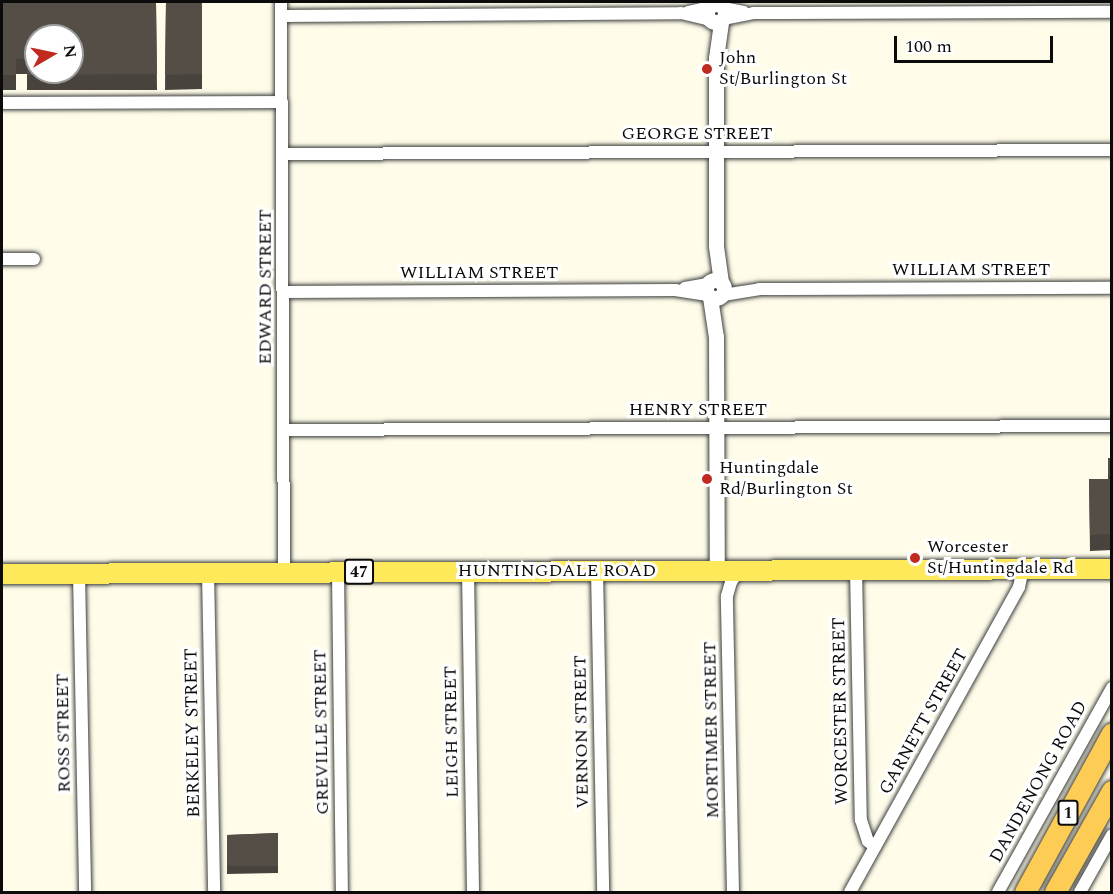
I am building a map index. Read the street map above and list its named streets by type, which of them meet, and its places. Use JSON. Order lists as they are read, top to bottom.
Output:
{
  "streets": {
    "highway": ["1"],
    "main road": ["HUNTINGDALE ROAD", "47"],
    "street": [
      "GEORGE STREET",
      "WILLIAM STREET",
      "EDWARD STREET",
      "HENRY STREET",
      "WORCESTER STREET",
      "GARNETT STREET",
      "MORTIMER STREET",
      "GREVILLE STREET",
      "LEIGH STREET",
      "VERNON STREET",
      "ROSS STREET",
      "BERKELEY STREET",
      "DANDENONG ROAD"
    ]
  },
  "crossings": [
    ["GEORGE STREET", "EDWARD STREET"],
    ["WILLIAM STREET", "EDWARD STREET"],
    ["EDWARD STREET", "HENRY STREET"],
    ["EDWARD STREET", "HUNTINGDALE ROAD"],
    ["HUNTINGDALE ROAD", "WORCESTER STREET"],
    ["HUNTINGDALE ROAD", "GARNETT STREET"],
    ["HUNTINGDALE ROAD", "MORTIMER STREET"],
    ["HUNTINGDALE ROAD", "GREVILLE STREET"],
    ["HUNTINGDALE ROAD", "LEIGH STREET"],
    ["HUNTINGDALE ROAD", "VERNON STREET"],
    ["HUNTINGDALE ROAD", "ROSS STREET"],
    ["HUNTINGDALE ROAD", "BERKELEY STREET"],
    ["WORCESTER STREET", "GARNETT STREET"]
  ],
  "places": ["John St/Burlington St", "Huntingdale Rd/Burlington St", "Worcester St/Huntingdale Rd"],
  "scale_bar": "100 m",
  "north": "right"
}
